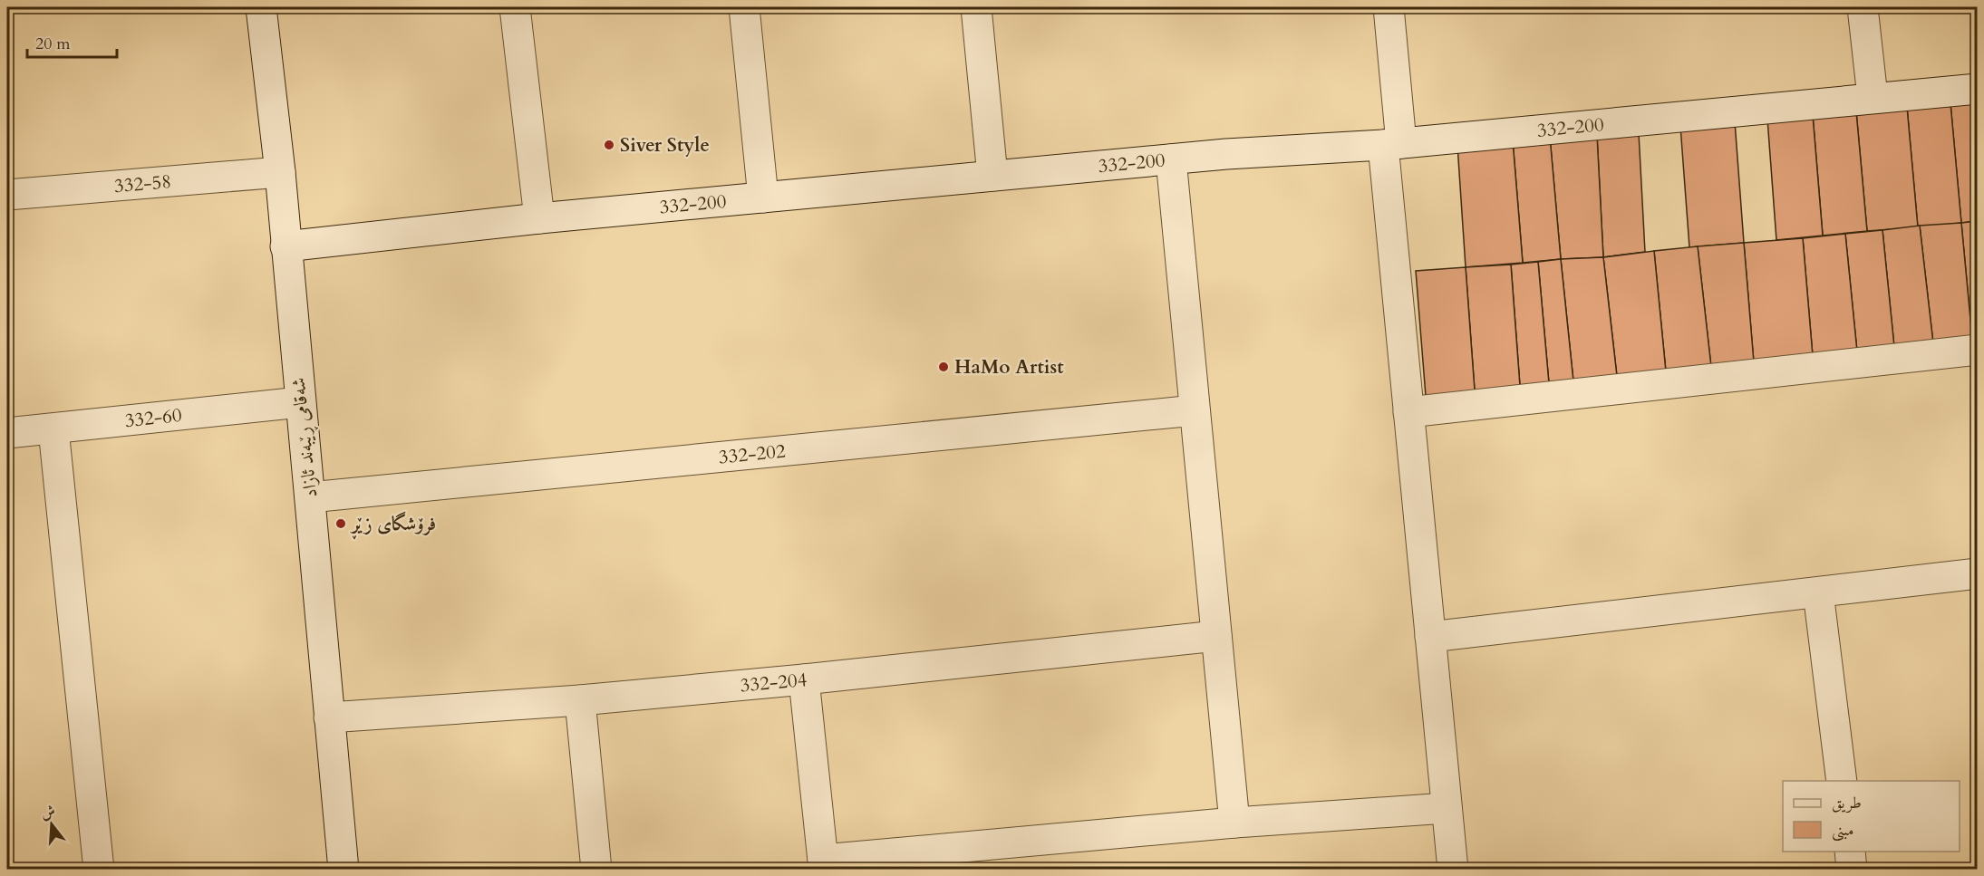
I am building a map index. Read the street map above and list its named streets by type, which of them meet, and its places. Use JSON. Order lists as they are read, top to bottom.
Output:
{
  "streets": {
    "street": [
      "332-200",
      "332-58",
      "332-60",
      "شەقامی ڕێبەند ئازاد",
      "332-202",
      "332-204"
    ]
  },
  "crossings": [
    ["332-200", "شەقامی ڕێبەند ئازاد"],
    ["332-58", "شەقامی ڕێبەند ئازاد"],
    ["332-60", "شەقامی ڕێبەند ئازاد"],
    ["شەقامی ڕێبەند ئازاد", "332-202"],
    ["شەقامی ڕێبەند ئازاد", "332-204"]
  ],
  "places": ["Siver Style", "HaMo Artist", "فرۆشگای زێڕ"],
  "legend": ["طريق", "مبنى"],
  "scale_bar": "20 m",
  "north": "top"
}
